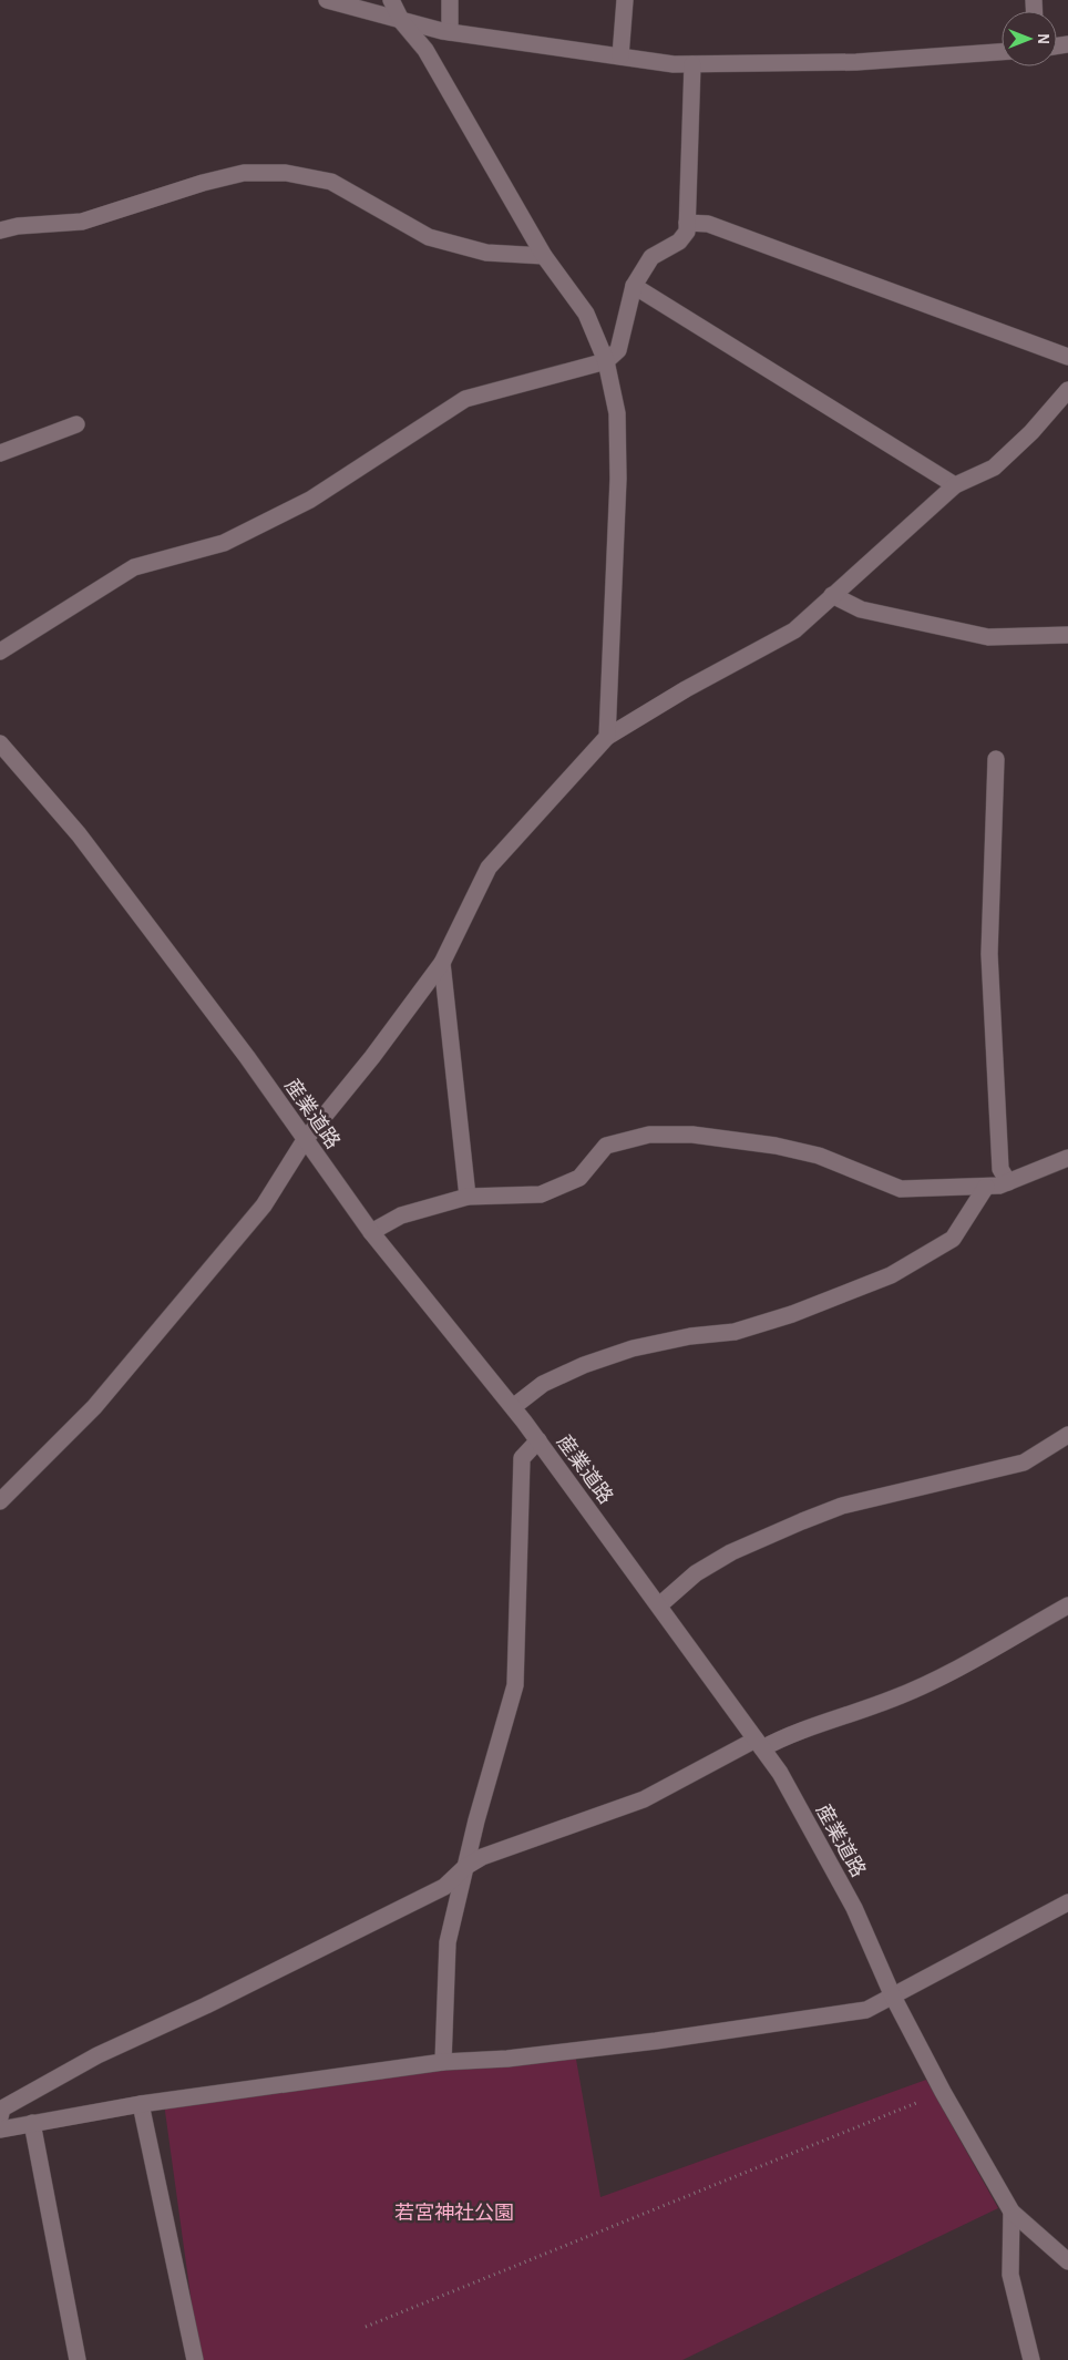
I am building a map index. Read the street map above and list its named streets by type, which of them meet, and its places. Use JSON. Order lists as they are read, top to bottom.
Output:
{
  "streets": {
    "street": ["産業道路"]
  },
  "parks": ["若宮神社公園"],
  "north": "right"
}
